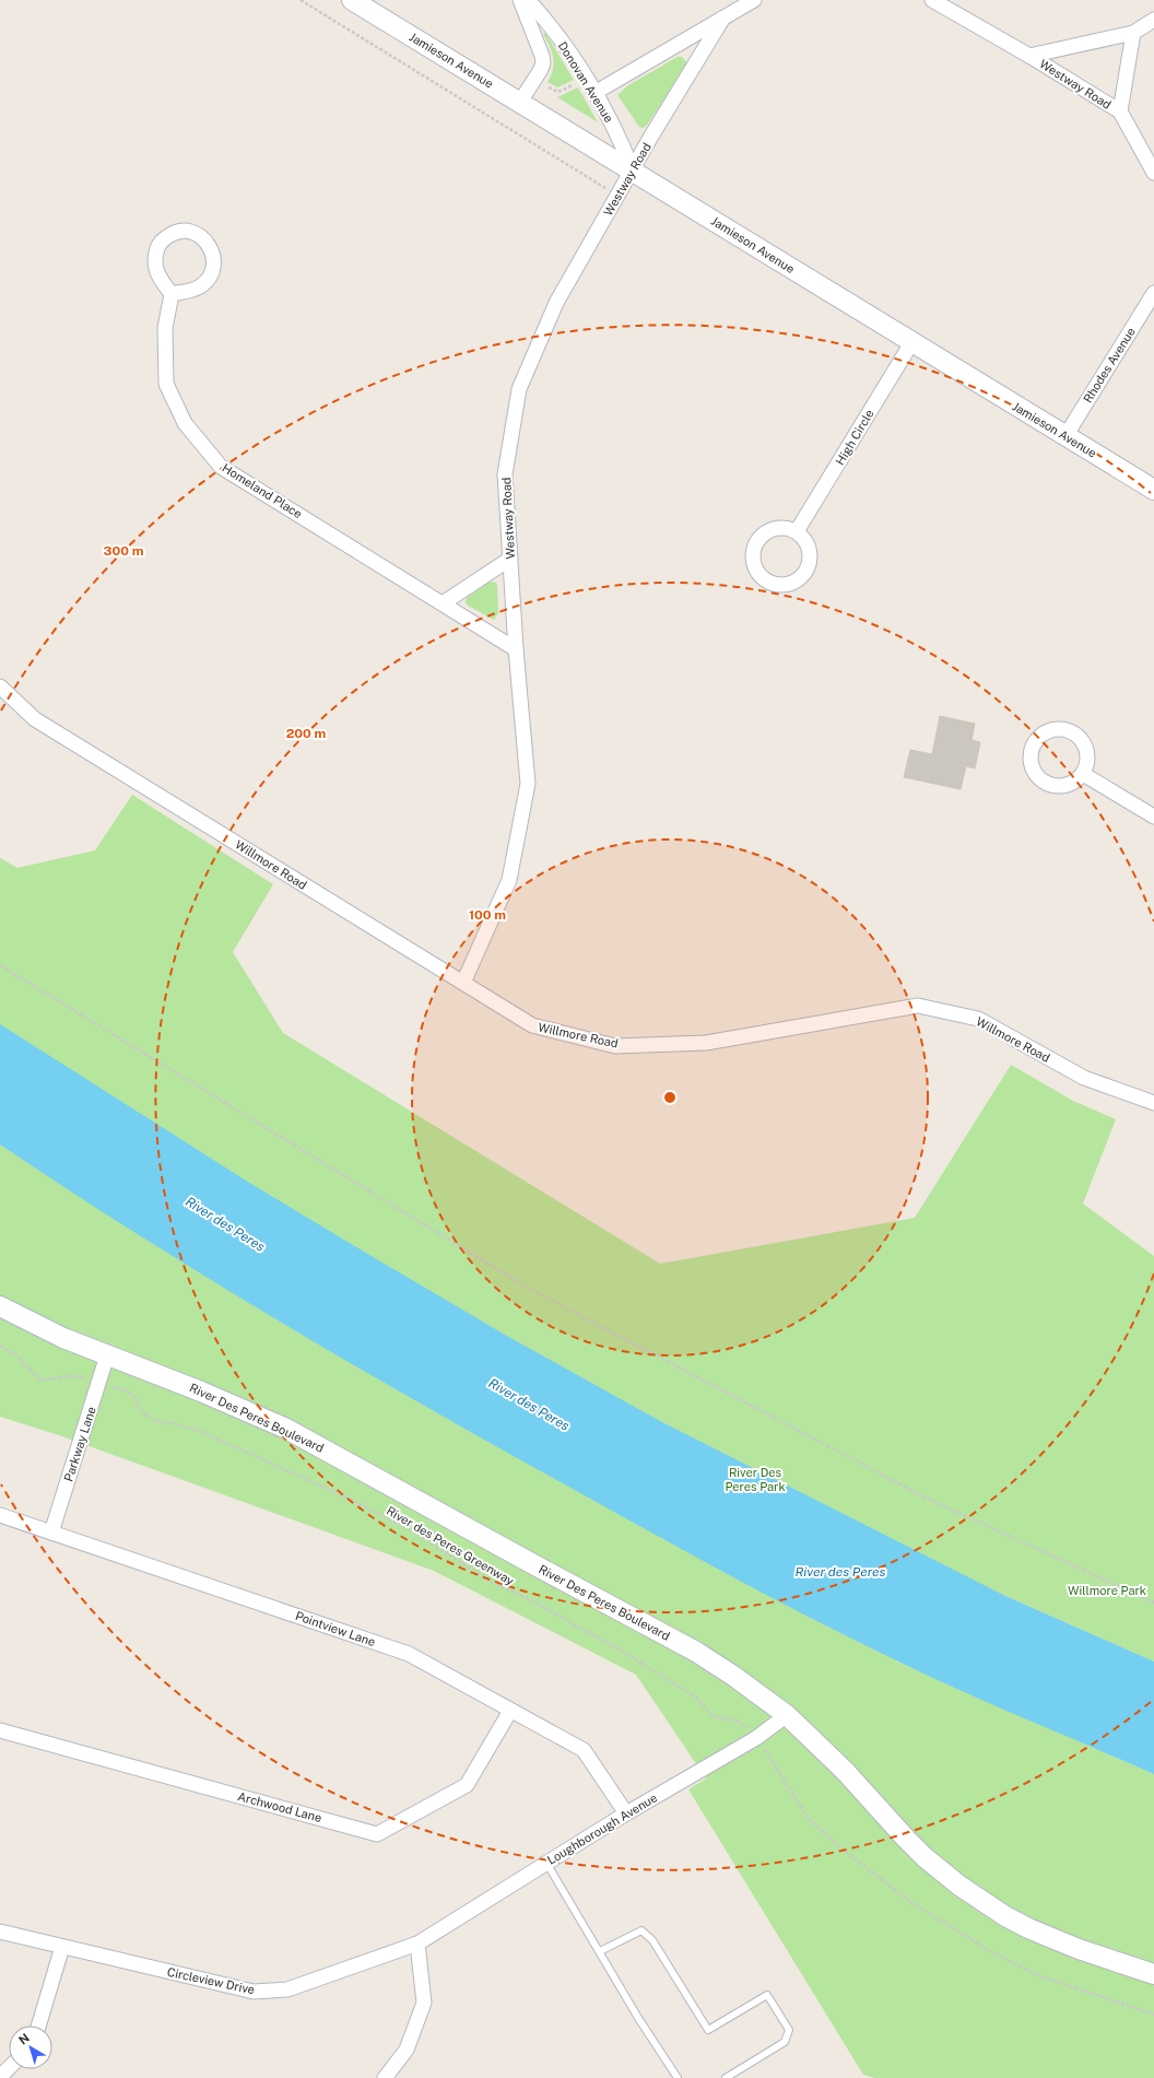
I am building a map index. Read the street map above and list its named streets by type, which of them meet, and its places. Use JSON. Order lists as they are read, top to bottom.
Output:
{
  "streets": {
    "main road": ["Jamieson Avenue", "River Des Peres Boulevard"],
    "street": [
      "Donovan Avenue",
      "Westway Road",
      "Rhodes Avenue",
      "High Circle",
      "Homeland Place",
      "Willmore Road",
      "Parkway Lane",
      "Pointview Lane",
      "Archwood Lane",
      "Loughborough Avenue",
      "Circleview Drive"
    ],
    "path": ["River des Peres Greenway"]
  },
  "crossings": [
    ["Jamieson Avenue", "Donovan Avenue"],
    ["Jamieson Avenue", "Westway Road"],
    ["Jamieson Avenue", "Rhodes Avenue"],
    ["Jamieson Avenue", "High Circle"],
    ["Donovan Avenue", "Westway Road"],
    ["Westway Road", "Homeland Place"],
    ["Westway Road", "Willmore Road"],
    ["River Des Peres Boulevard", "Parkway Lane"],
    ["River Des Peres Boulevard", "Loughborough Avenue"],
    ["Parkway Lane", "Pointview Lane"],
    ["Pointview Lane", "Archwood Lane"],
    ["Pointview Lane", "Loughborough Avenue"],
    ["Loughborough Avenue", "Circleview Drive"]
  ],
  "water": ["River des Peres"],
  "parks": ["River Des Peres Park", "Willmore Park"],
  "north": "top left",
  "rings": ["300 m", "200 m", "100 m"]
}
